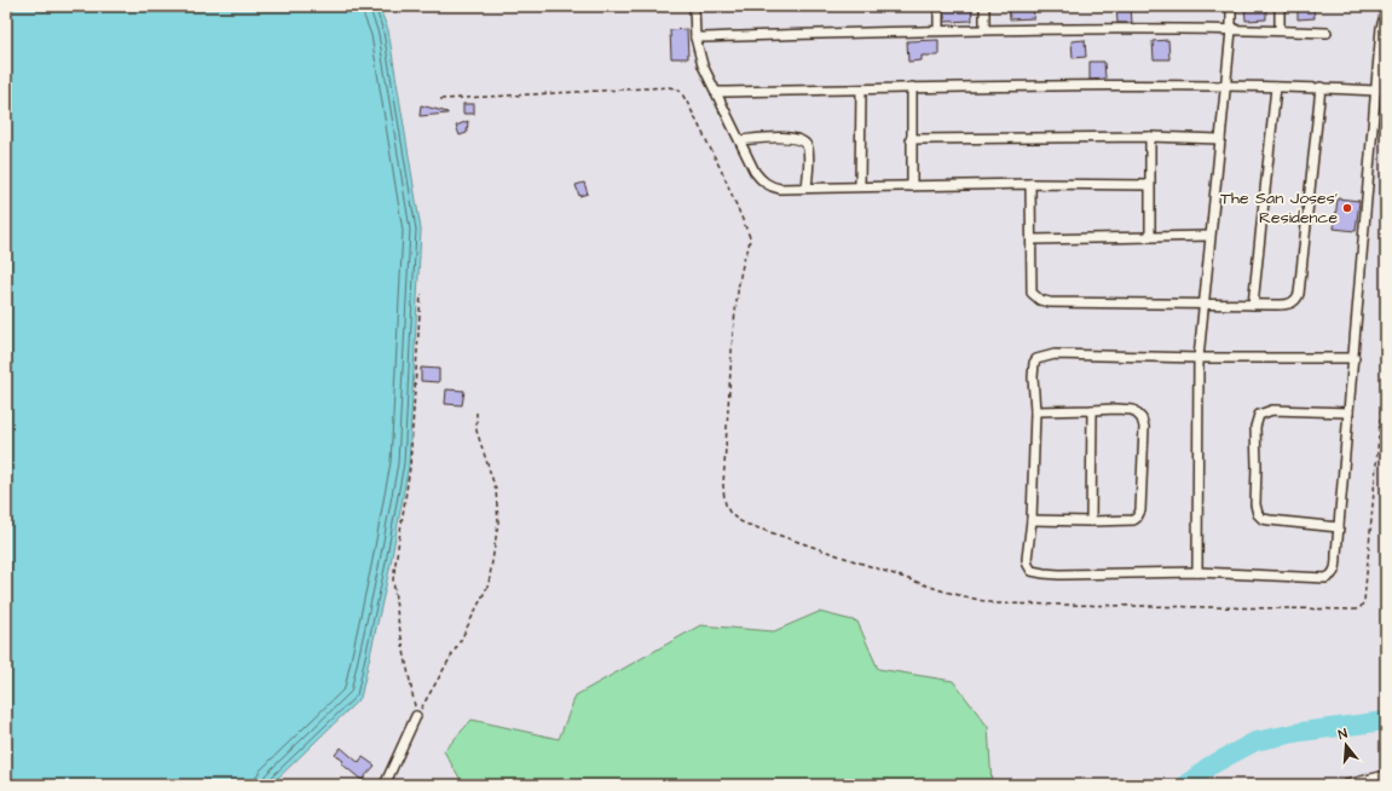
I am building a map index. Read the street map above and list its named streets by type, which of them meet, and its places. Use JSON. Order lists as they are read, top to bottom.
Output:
{
  "places": ["The San Joses' Residence"],
  "north": "top"
}
